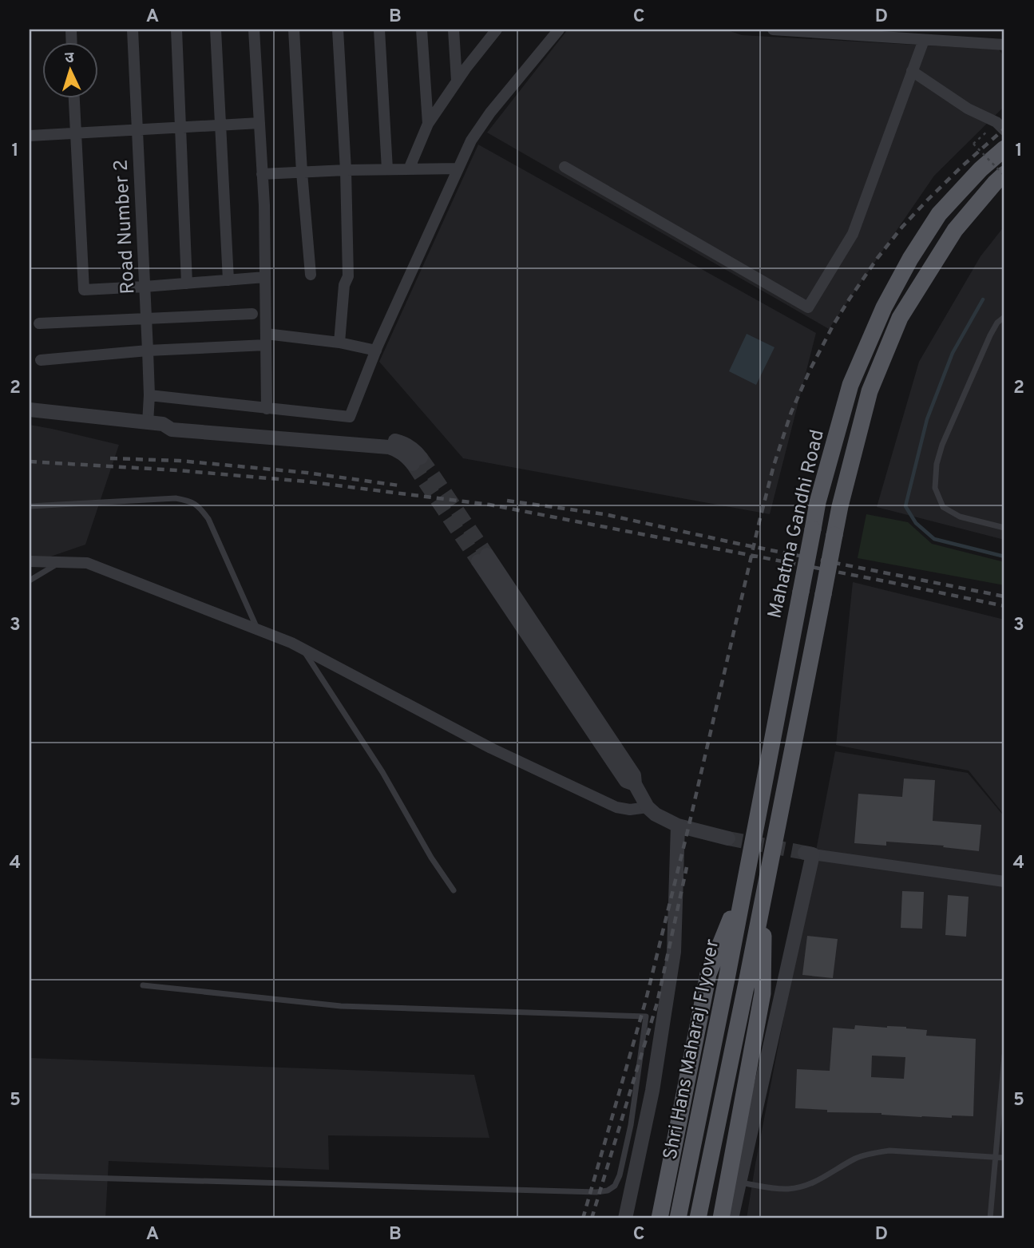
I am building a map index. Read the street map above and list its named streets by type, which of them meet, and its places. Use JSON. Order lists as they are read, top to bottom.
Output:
{
  "streets": {
    "main road": ["Mahatma Gandhi Road", "Shri Hans Maharaj Flyover"],
    "street": ["Road Number 2"]
  },
  "crossings": [
    ["Mahatma Gandhi Road", "Shri Hans Maharaj Flyover"]
  ],
  "north": "top",
  "grid": {
    "columns": [
      "A",
      "B",
      "C",
      "D"
    ],
    "rows": [
      "1",
      "2",
      "3",
      "4",
      "5"
    ]
  }
}
